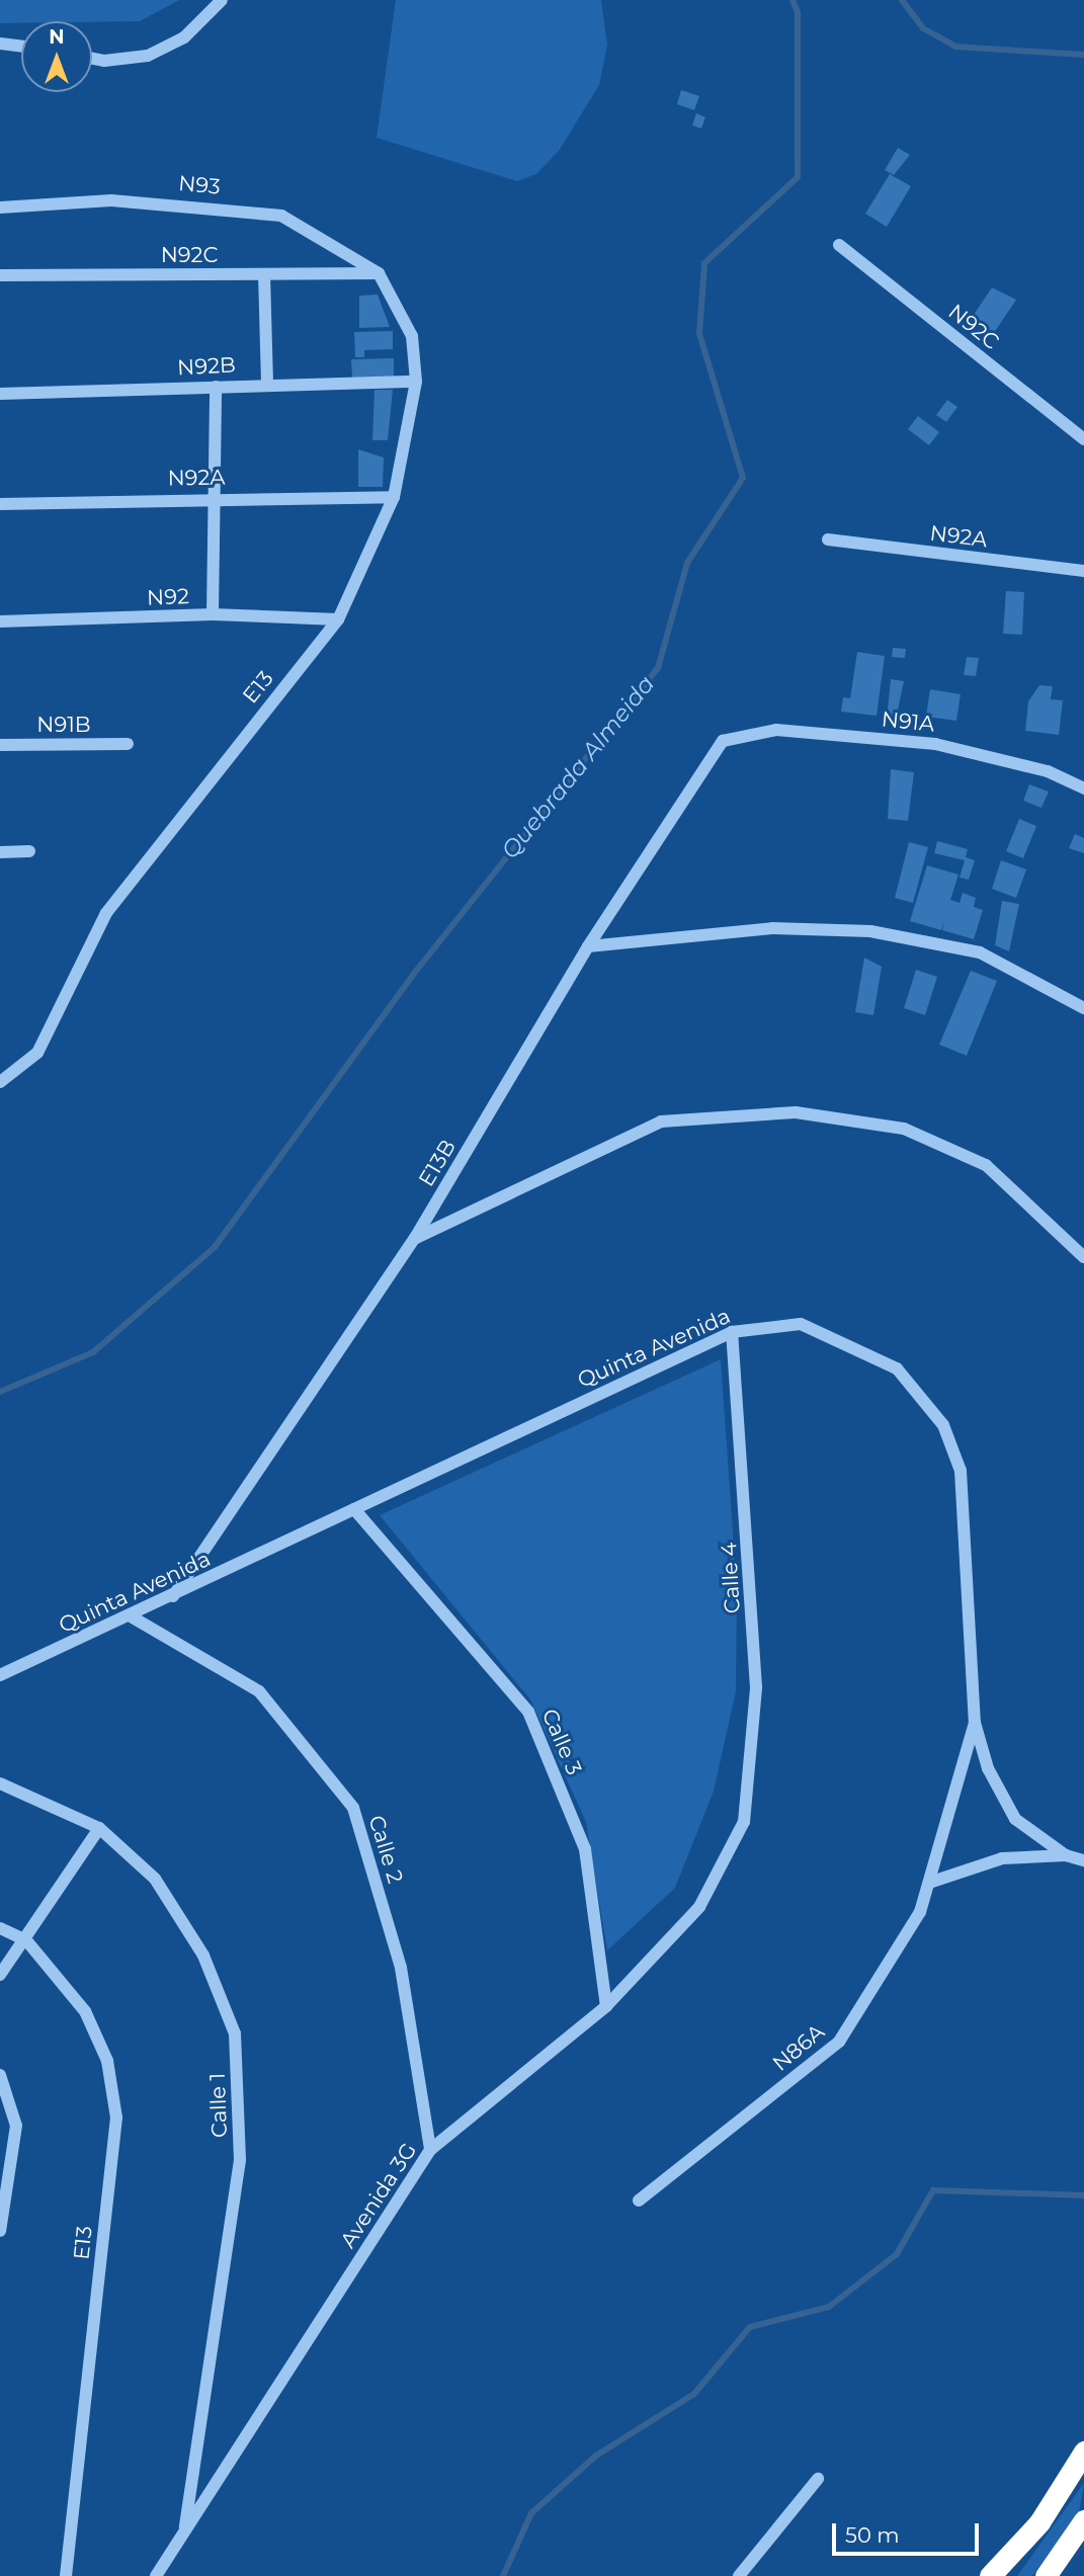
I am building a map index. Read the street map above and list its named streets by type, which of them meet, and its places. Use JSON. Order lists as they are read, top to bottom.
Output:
{
  "streets": {
    "street": [
      "N93",
      "N92C",
      "N92B",
      "N92A",
      "N92",
      "E13",
      "N91A",
      "N91B",
      "E13B",
      "Quinta Avenida",
      "Calle 4",
      "Calle 3",
      "Calle 2",
      "N86A",
      "Calle 1",
      "Avenida 3G"
    ]
  },
  "crossings": [
    ["N93", "N92C"],
    ["N93", "E13"],
    ["N92C", "E13"],
    ["N92B", "E13"],
    ["N92A", "E13"],
    ["N92", "E13"],
    ["N91A", "E13B"],
    ["E13B", "Quinta Avenida"],
    ["Quinta Avenida", "Calle 4"],
    ["Quinta Avenida", "Calle 3"],
    ["Quinta Avenida", "Calle 2"],
    ["Quinta Avenida", "N86A"],
    ["Calle 4", "Avenida 3G"],
    ["Calle 3", "Avenida 3G"],
    ["Calle 2", "Avenida 3G"],
    ["Calle 1", "Avenida 3G"]
  ],
  "water": ["Quebrada Almeida"],
  "scale_bar": "50 m",
  "north": "top"
}
